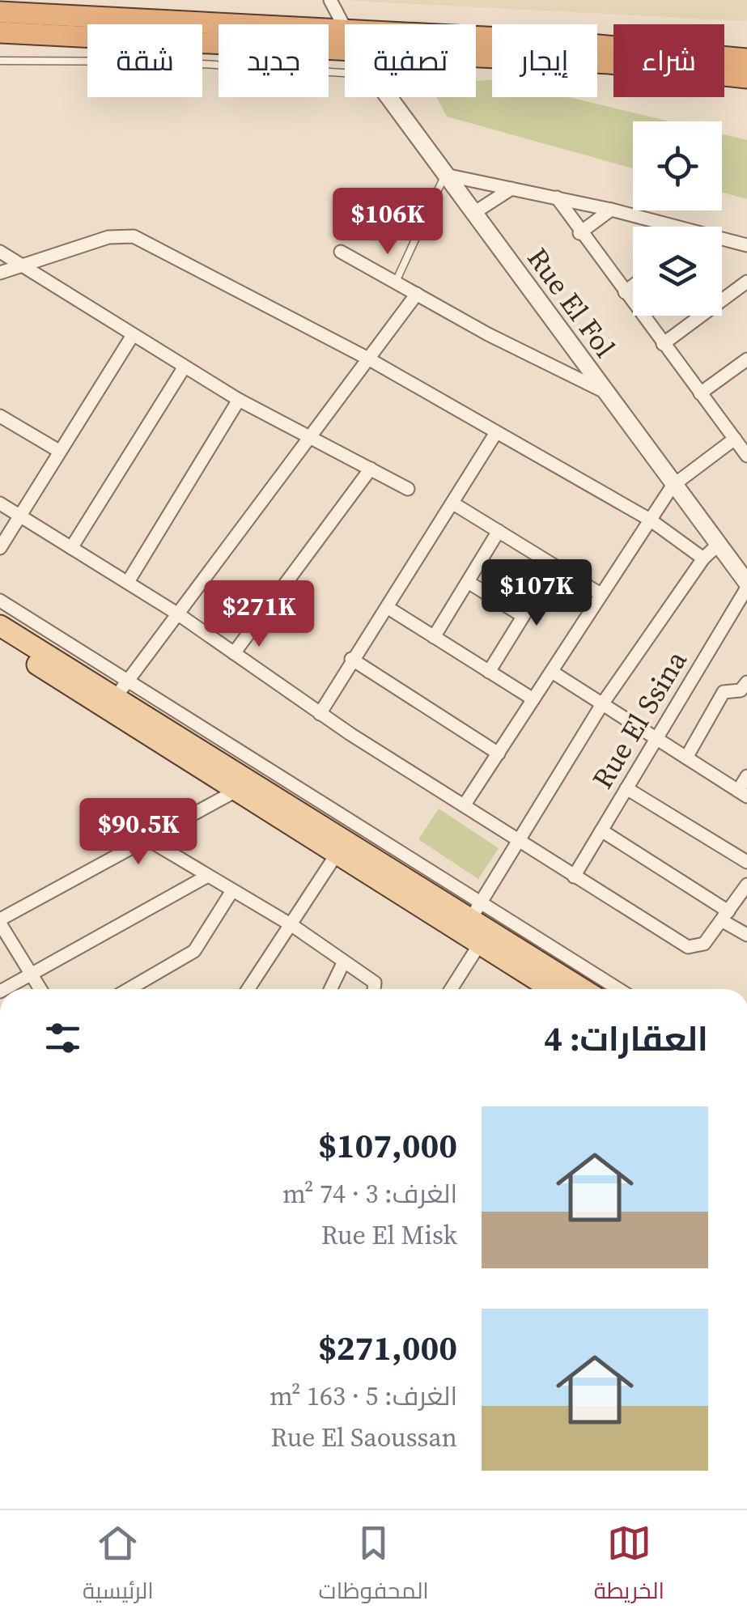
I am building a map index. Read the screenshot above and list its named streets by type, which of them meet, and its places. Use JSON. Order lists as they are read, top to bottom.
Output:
{
  "streets": {
    "street": ["Rue El Fol", "Rue El Ssina"]
  },
  "crossings": [
    ["Rue El Fol", "Rue El Ssina"]
  ],
  "page": {
    "chip": [
      "شراء",
      "إيجار",
      "تصفية",
      "جديد",
      "شقة"
    ],
    "price": [
      "$106K",
      "$107K",
      "$271K",
      "$90.5K"
    ],
    "heading": "العقارات: 4",
    "list": [
      {
        "name": "$107,000",
        "note": "الغرف: 3 · 74 m² · Rue El Misk"
      },
      {
        "name": "$271,000",
        "note": "الغرف: 5 · 163 m² · Rue El Saoussan"
      }
    ],
    "tabs": ["الخريطة", "المحفوظات", "الرئيسية"]
  }
}
